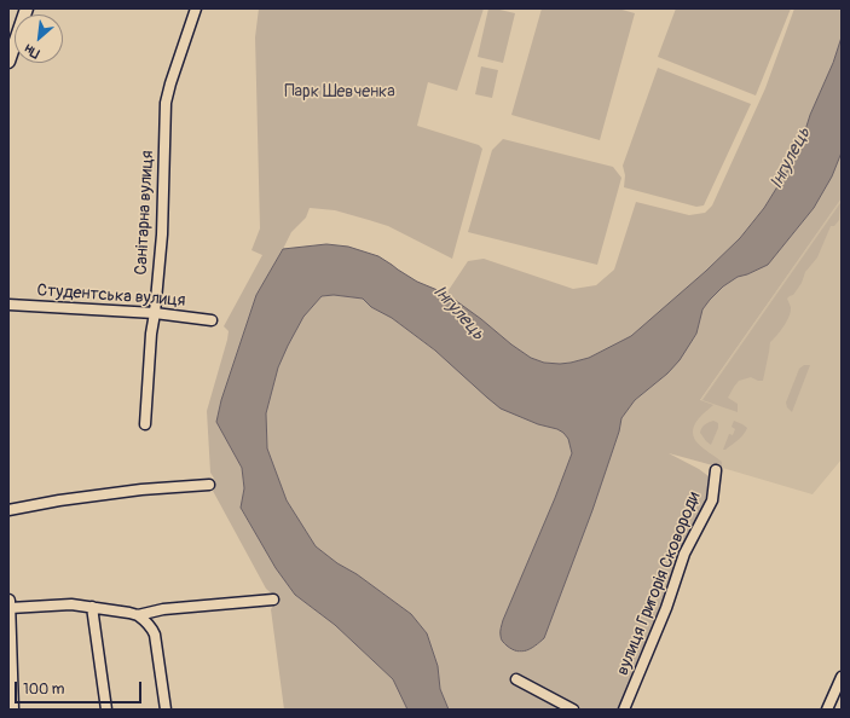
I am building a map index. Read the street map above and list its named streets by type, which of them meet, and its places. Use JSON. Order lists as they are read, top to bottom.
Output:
{
  "streets": {
    "street": ["Санітарна вулиця", "Студентська вулиця", "вулиця Григорія Сковороди"]
  },
  "crossings": [
    ["Санітарна вулиця", "Студентська вулиця"]
  ],
  "water": ["Інгулець"],
  "parks": ["Парк Шевченка"],
  "scale_bar": "100 m",
  "north": "bottom left"
}
